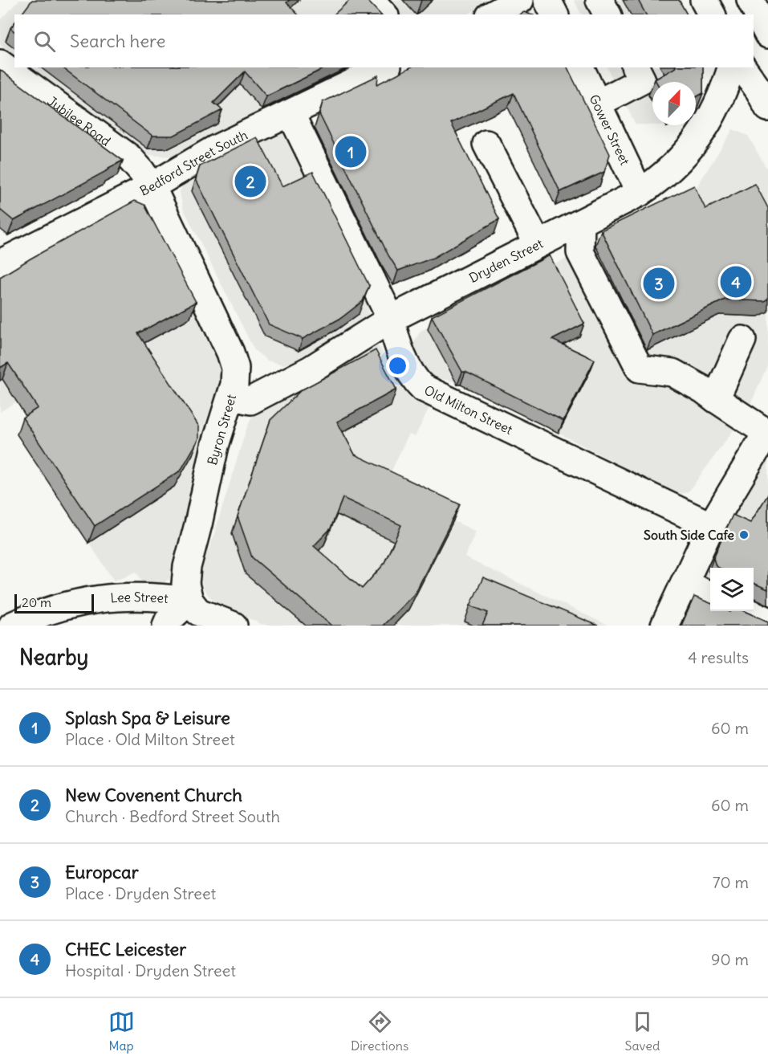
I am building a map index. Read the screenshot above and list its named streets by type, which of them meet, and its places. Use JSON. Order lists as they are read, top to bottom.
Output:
{
  "streets": {
    "street": [
      "Jubilee Road",
      "Gower Street",
      "Bedford Street South",
      "Dryden Street",
      "Old Milton Street",
      "Byron Street",
      "Lee Street"
    ]
  },
  "crossings": [
    ["Jubilee Road", "Bedford Street South"],
    ["Jubilee Road", "Byron Street"],
    ["Gower Street", "Dryden Street"],
    ["Bedford Street South", "Old Milton Street"],
    ["Bedford Street South", "Byron Street"],
    ["Dryden Street", "Old Milton Street"],
    ["Dryden Street", "Byron Street"],
    ["Byron Street", "Lee Street"]
  ],
  "places": ["South Side Cafe"],
  "scale_bar": "20 m",
  "north": "top right",
  "page": {
    "search": "Search here",
    "pins": [
      "1",
      "2",
      "4",
      "3"
    ],
    "scale": "20 m",
    "heading": ["Nearby", "4 results"],
    "list": [
      {
        "mark": "1",
        "name": "Splash Spa & Leisure",
        "note": "Place · Old Milton Street",
        "value": "60 m"
      },
      {
        "mark": "2",
        "name": "New Covenent Church",
        "note": "Church · Bedford Street South",
        "value": "60 m"
      },
      {
        "mark": "3",
        "name": "Europcar",
        "note": "Place · Dryden Street",
        "value": "70 m"
      },
      {
        "mark": "4",
        "name": "CHEC Leicester",
        "note": "Hospital · Dryden Street",
        "value": "90 m"
      }
    ],
    "nav": ["Map", "Directions", "Saved"]
  }
}
